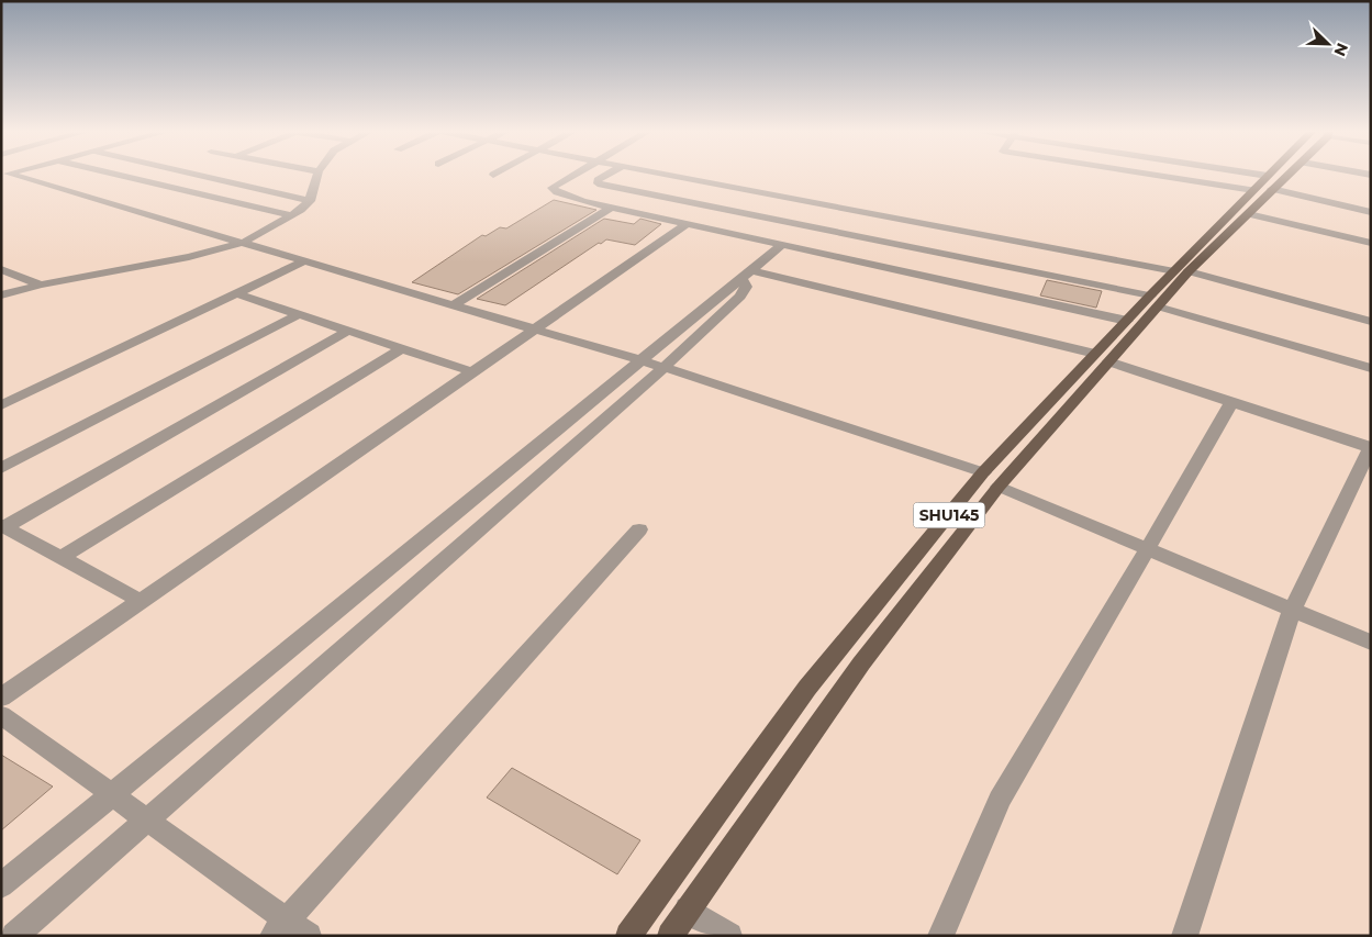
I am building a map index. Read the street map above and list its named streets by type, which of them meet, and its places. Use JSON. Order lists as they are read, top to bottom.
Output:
{
  "streets": {
    "main road": ["SHU145"]
  },
  "north": "bottom right"
}
